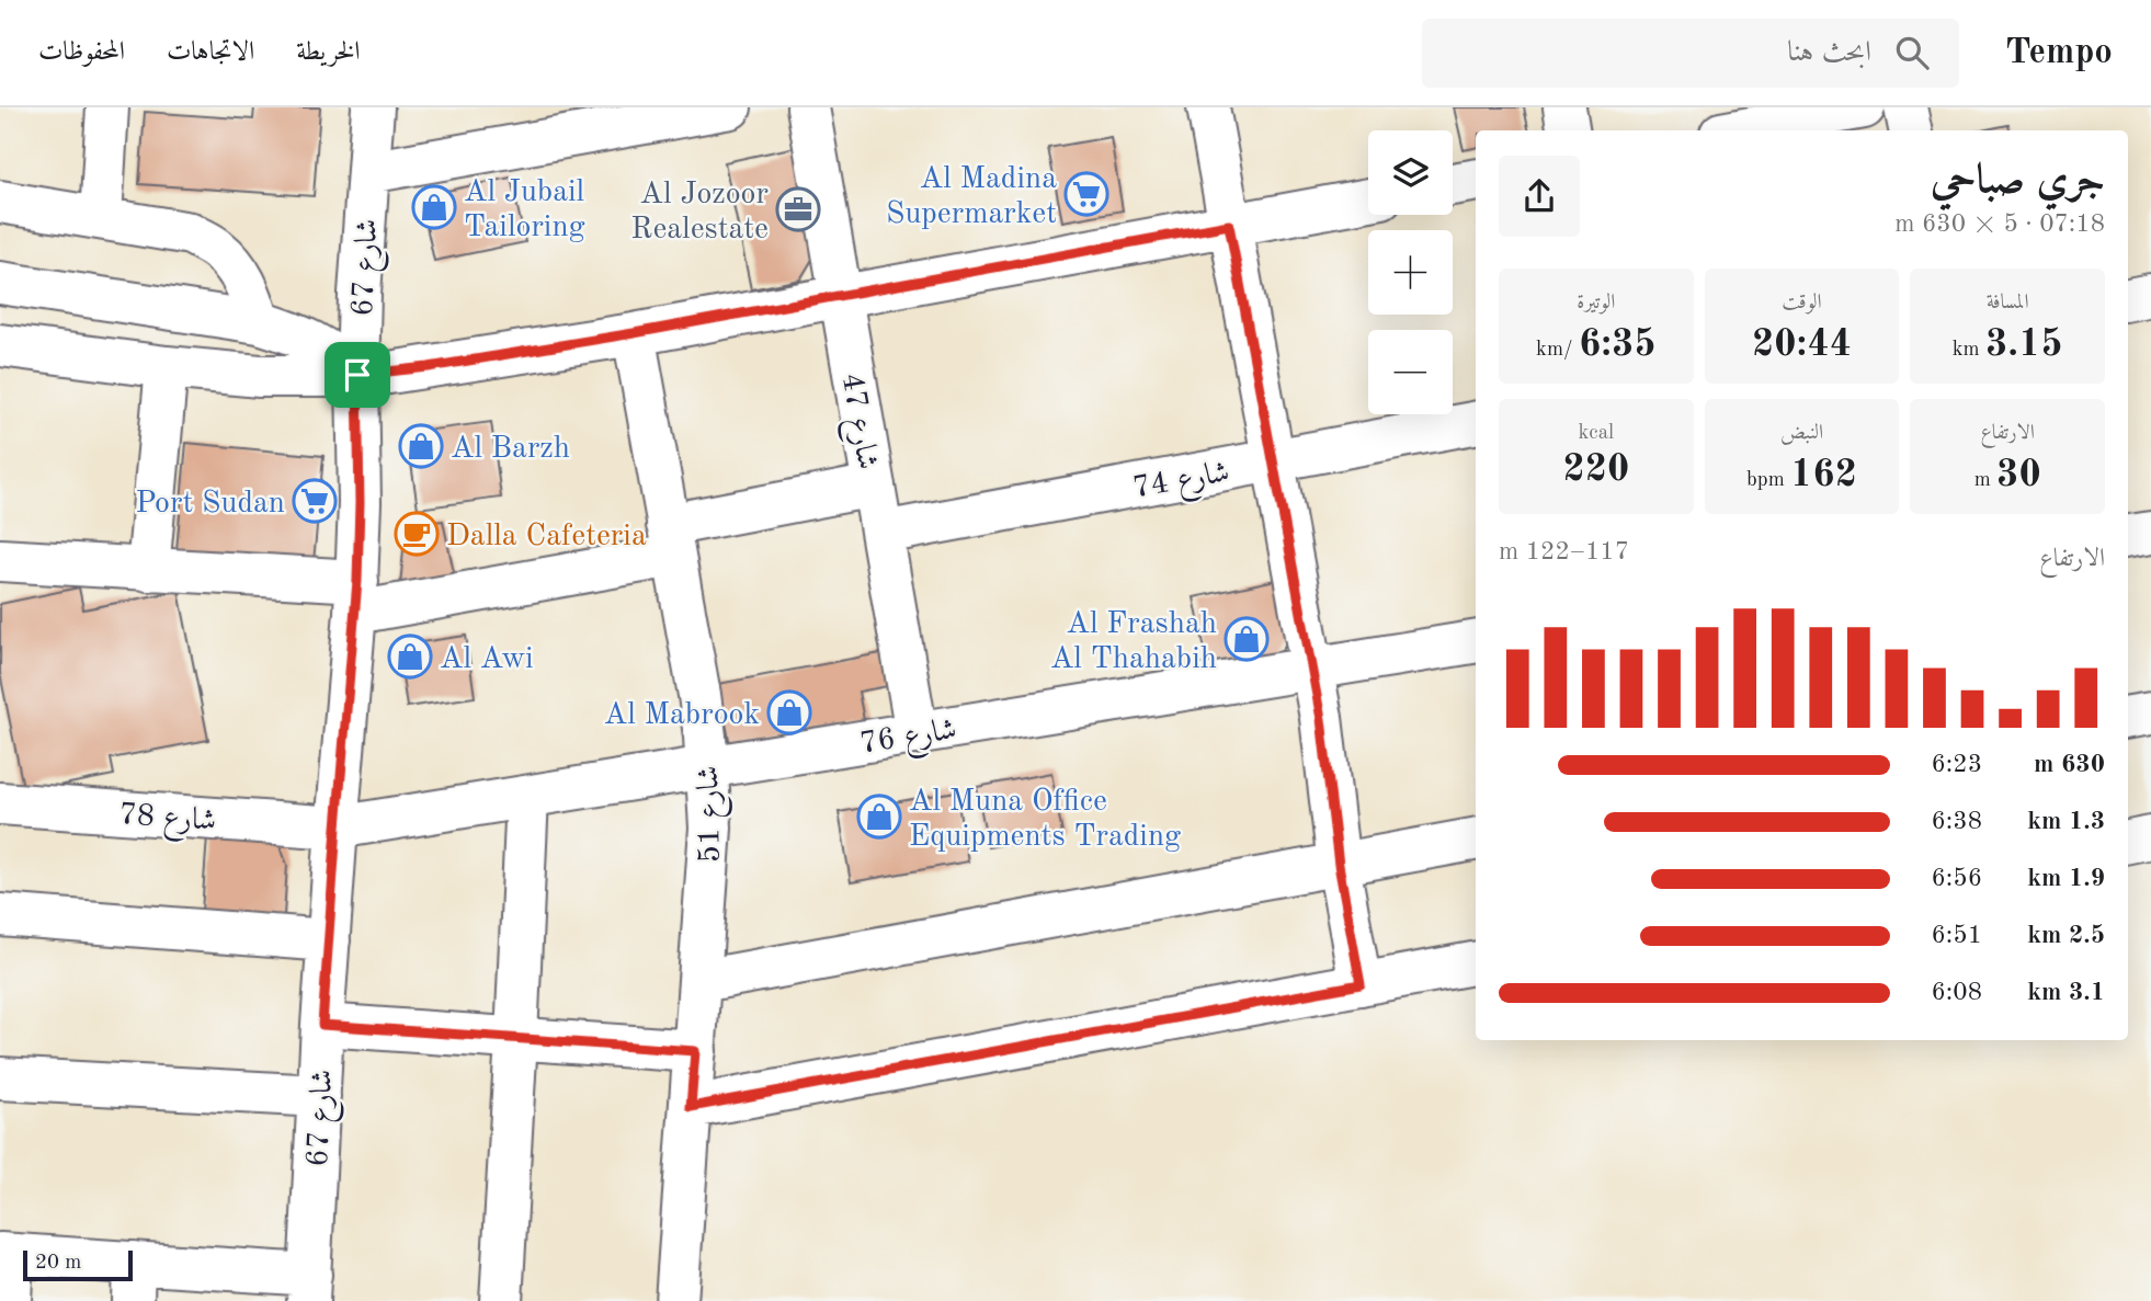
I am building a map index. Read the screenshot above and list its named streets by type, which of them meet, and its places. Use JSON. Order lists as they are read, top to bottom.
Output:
{
  "streets": {
    "street": [
      "شارع 67",
      "شارع 47",
      "شارع 74",
      "شارع 76",
      "شارع 51",
      "شارع 78"
    ]
  },
  "crossings": [
    ["شارع 67", "شارع 76"],
    ["شارع 67", "شارع 78"],
    ["شارع 47", "شارع 74"],
    ["شارع 47", "شارع 76"],
    ["شارع 76", "شارع 51"],
    ["شارع 76", "شارع 78"]
  ],
  "places": {
    "supermarket": ["Al Madina Supermarket", "Port Sudan"],
    "shop": [
      "Al Jubail Tailoring",
      "Al Barzh",
      "Al Frashah Al Thahabih",
      "Al Awi",
      "Al Mabrook",
      "Al Muna Office Equipments Trading"
    ],
    "office": ["Al Jozoor Realestate"],
    "cafe": ["Dalla Cafeteria"]
  },
  "scale_bar": "20 m",
  "page": {
    "header": "Tempo",
    "search": "ابحث هنا",
    "nav": ["الخريطة", "الاتجاهات", "المحفوظات"],
    "map_buttons": ["+", "−"],
    "heading": ["جري صباحي", "07:18 · 5 × 630 m"],
    "stats": [
      ["المسافة", "3.15 km"],
      ["الوقت", "20:44"],
      ["الوتيرة", "6:35 /km"],
      ["الارتفاع", "30 m"],
      ["النبض", "162 bpm"],
      ["kcal", "220"]
    ],
    "chart": ["الارتفاع", "117–122 m"],
    "list": [
      {
        "name": "630 m",
        "note": "6:23"
      },
      {
        "name": "1.3 km",
        "note": "6:38"
      },
      {
        "name": "1.9 km",
        "note": "6:56"
      },
      {
        "name": "2.5 km",
        "note": "6:51"
      },
      {
        "name": "3.1 km",
        "note": "6:08"
      }
    ],
    "scale": "20 m"
  }
}
